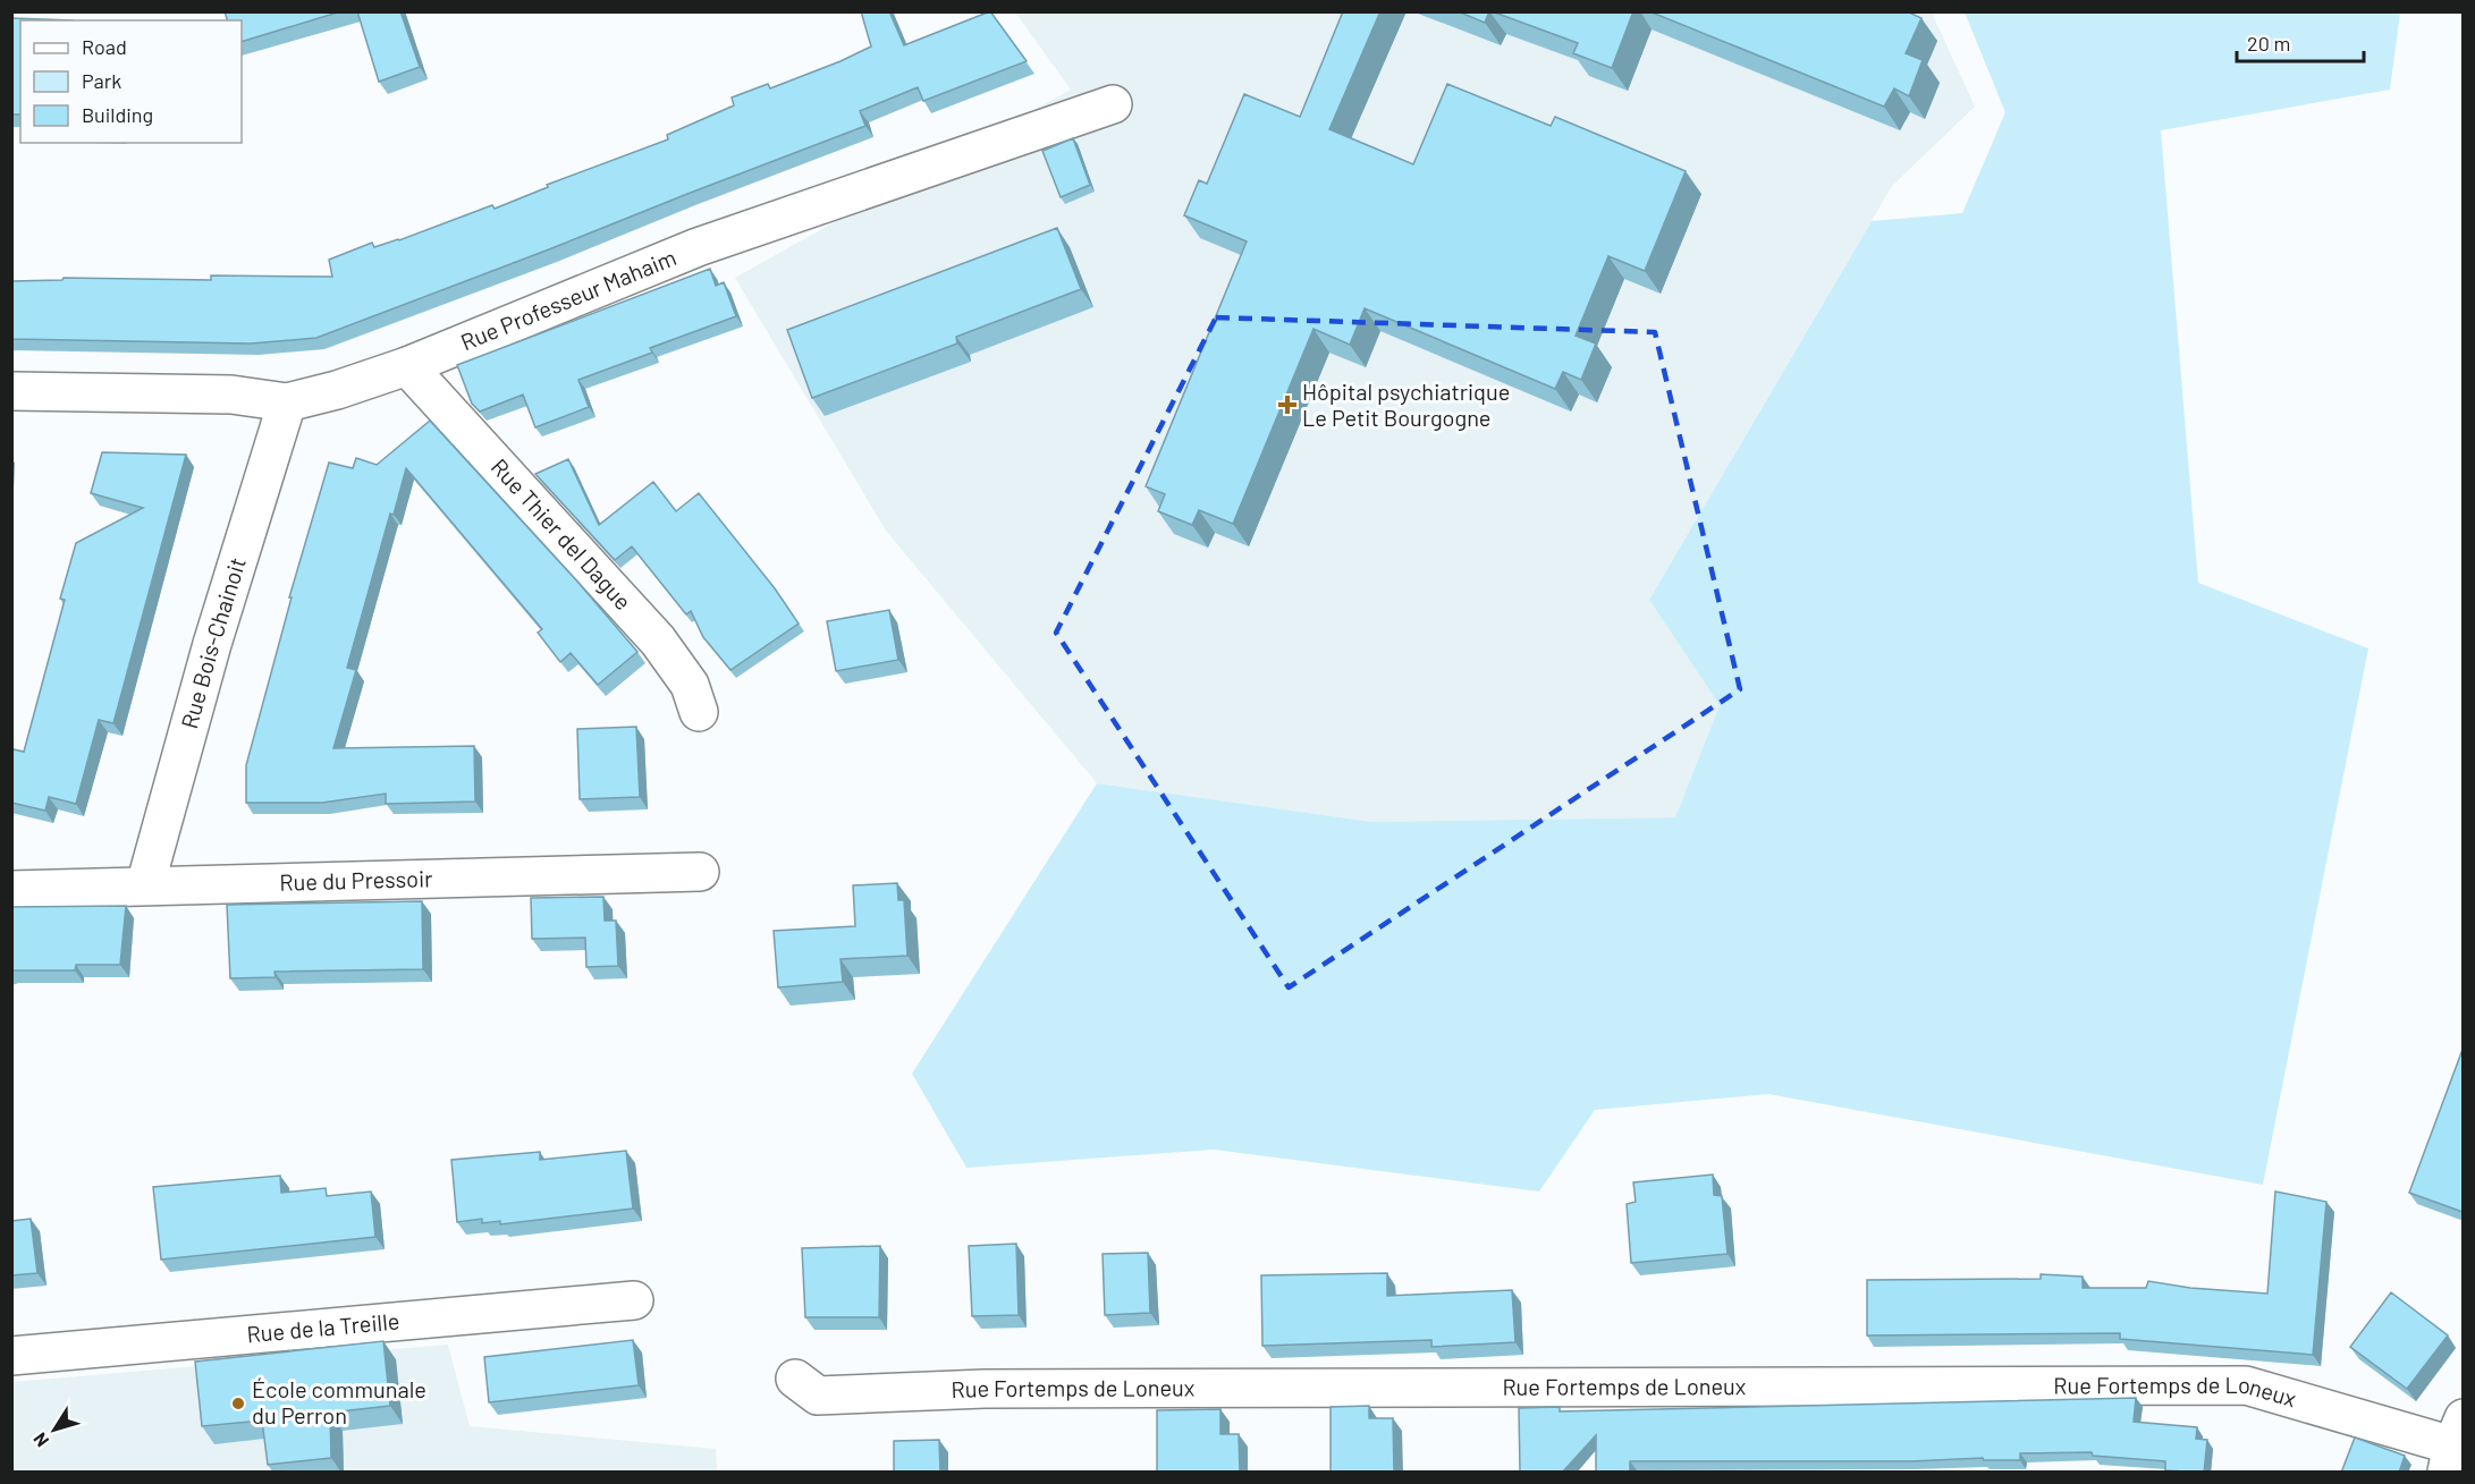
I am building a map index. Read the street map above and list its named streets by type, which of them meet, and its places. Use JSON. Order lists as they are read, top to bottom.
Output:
{
  "streets": {
    "street": [
      "Rue Professeur Mahaim",
      "Rue Thier del Dague",
      "Rue Bois-Chainoit",
      "Rue du Pressoir",
      "Rue de la Treille",
      "Rue Fortemps de Loneux"
    ]
  },
  "crossings": [
    ["Rue Professeur Mahaim", "Rue Thier del Dague"],
    ["Rue Professeur Mahaim", "Rue Bois-Chainoit"],
    ["Rue Bois-Chainoit", "Rue du Pressoir"]
  ],
  "places": {
    "health": ["Hôpital psychiatrique Le Petit Bourgogne"],
    "other": ["École communale du Perron"]
  },
  "legend": ["Road", "Park", "Building"],
  "scale_bar": "20 m",
  "north": "bottom left"
}
